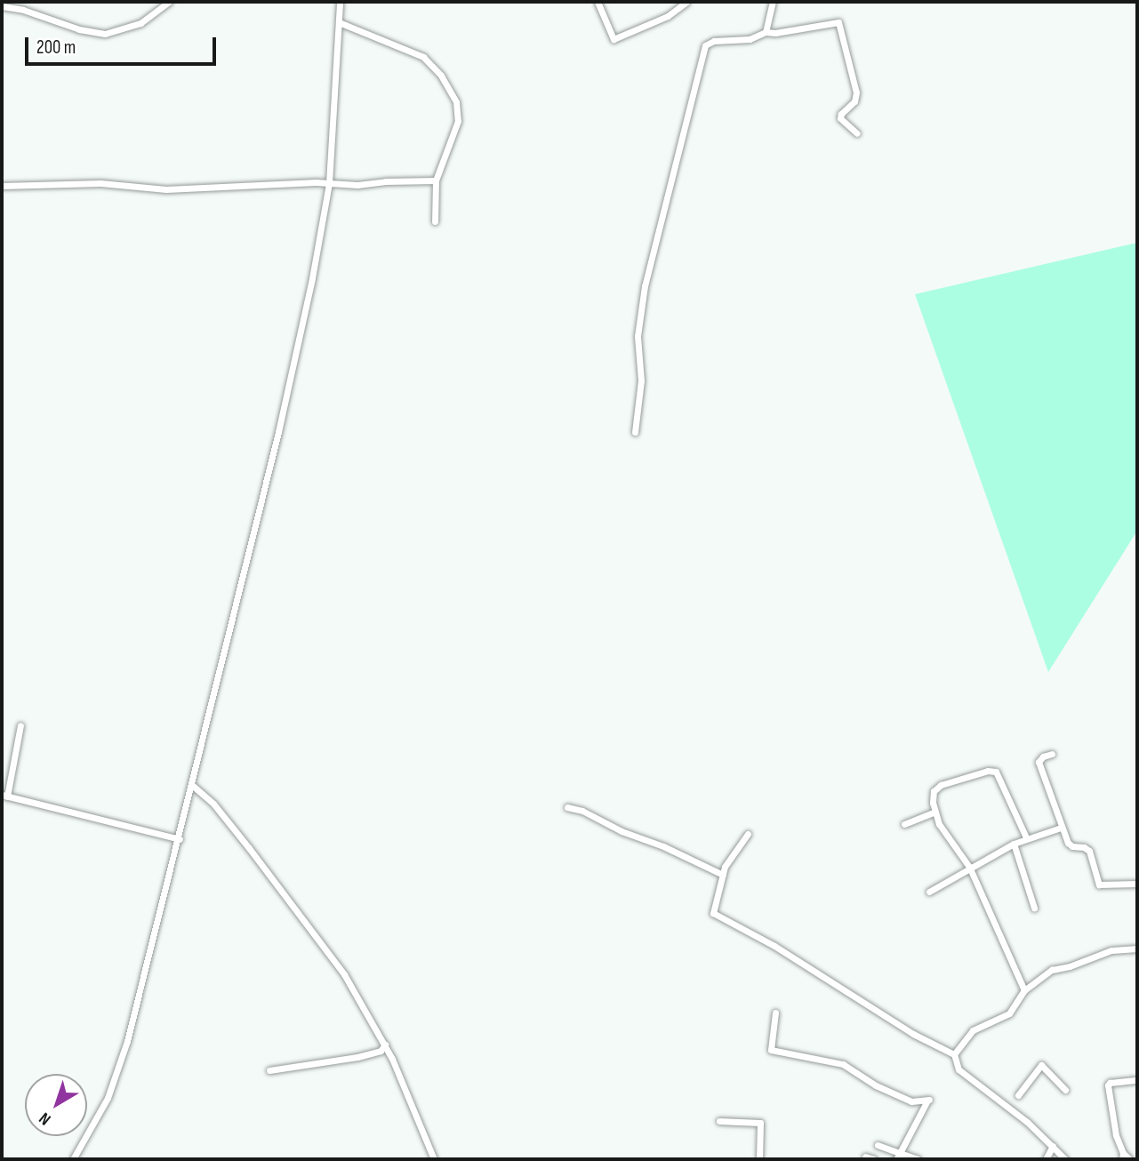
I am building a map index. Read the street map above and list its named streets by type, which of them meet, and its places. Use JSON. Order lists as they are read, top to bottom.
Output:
{
  "scale_bar": "200 m",
  "north": "bottom left"
}
